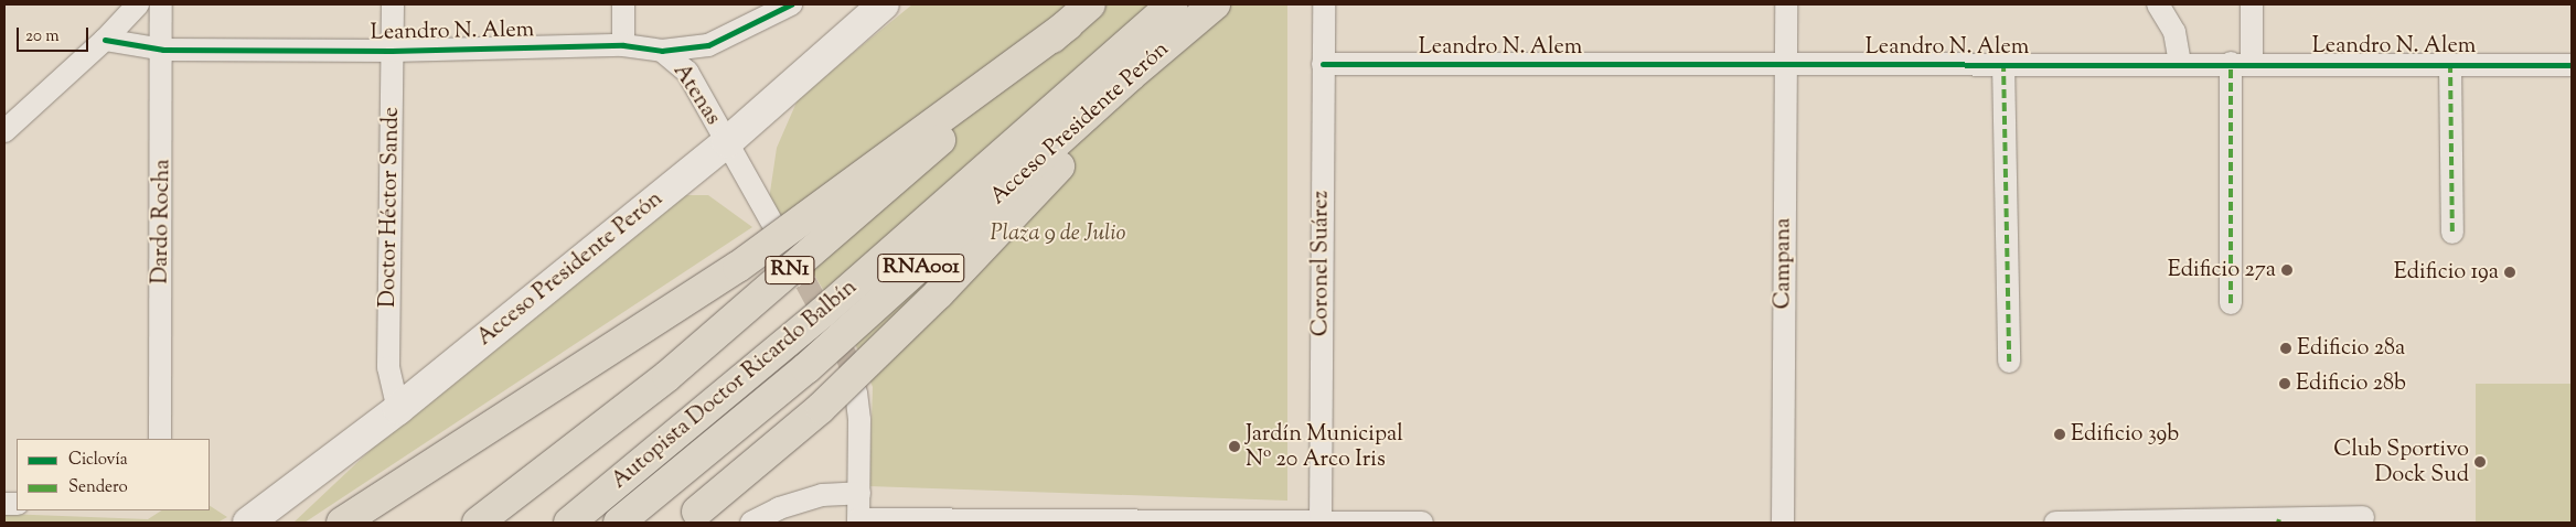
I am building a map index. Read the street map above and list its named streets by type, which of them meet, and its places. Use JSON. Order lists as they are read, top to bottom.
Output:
{
  "streets": {
    "highway": [
      "Acceso Presidente Perón",
      "RNA001",
      "RN1",
      "Autopista Doctor Ricardo Balbín"
    ],
    "street": [
      "Leandro N. Alem",
      "Atenas",
      "Doctor Héctor Sande",
      "Dardo Rocha",
      "Coronel Suárez",
      "Campana"
    ]
  },
  "crossings": [
    ["Leandro N. Alem", "Atenas"],
    ["Leandro N. Alem", "Doctor Héctor Sande"],
    ["Leandro N. Alem", "Dardo Rocha"],
    ["Leandro N. Alem", "Coronel Suárez"],
    ["Leandro N. Alem", "Campana"],
    ["Atenas", "Acceso Presidente Perón"],
    ["Acceso Presidente Perón", "Doctor Héctor Sande"]
  ],
  "parks": ["Plaza 9 de Julio"],
  "places": [
    "Edificio 27a",
    "Edificio 19a",
    "Edificio 28a",
    "Edificio 28b",
    "Edificio 39b",
    "Jardín Municipal Nº 20 Arco Iris",
    "Club Sportivo Dock Sud"
  ],
  "legend": ["Ciclovía", "Sendero"],
  "scale_bar": "20 m"
}
